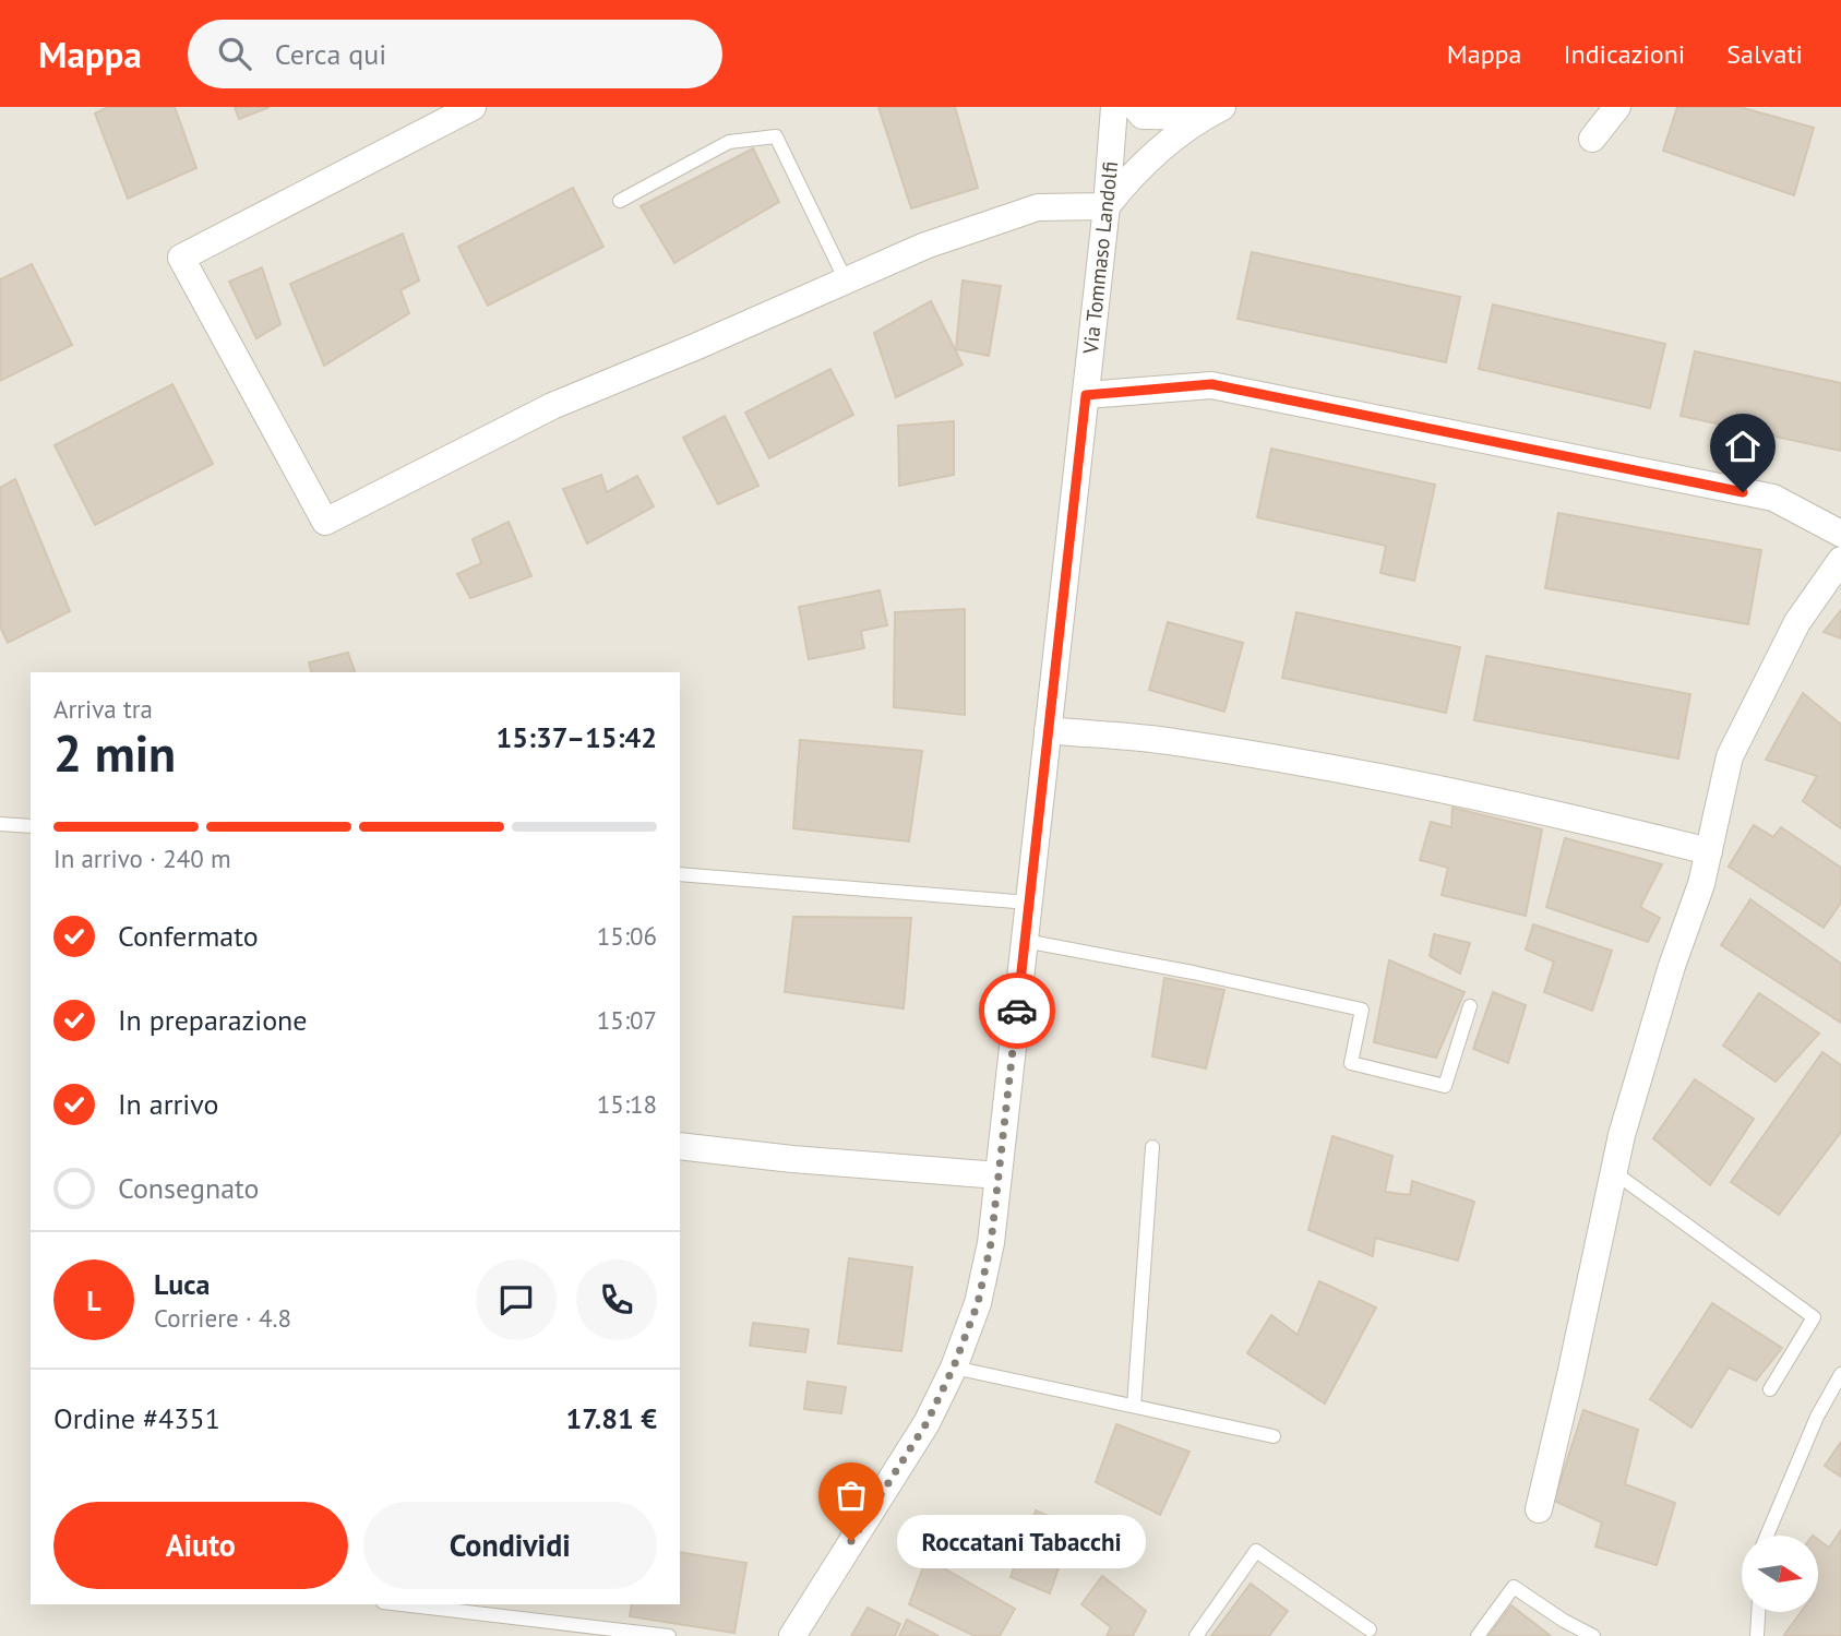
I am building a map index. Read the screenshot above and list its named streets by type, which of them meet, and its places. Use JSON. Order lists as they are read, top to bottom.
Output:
{
  "streets": {
    "street": ["Via Tommaso Landolfi"]
  },
  "places": ["Roccatani Tabacchi"],
  "north": "right",
  "page": {
    "header": "Mappa",
    "search": "Cerca qui",
    "nav": ["Mappa", "Indicazioni", "Salvati"],
    "heading": ["2 min", "Arriva tra", "15:37–15:42"],
    "panel": [
      "Luca",
      "Corriere · 4.8",
      "Ordine #4351",
      "17.81 €"
    ],
    "bar": "In arrivo · 240 m",
    "list": [
      ["Confermato", "15:06"],
      ["In preparazione", "15:07"],
      ["In arrivo", "15:18"],
      "Consegnato"
    ],
    "round": "L",
    "buttons": ["Aiuto", "Condividi"],
    "bubble": "Roccatani Tabacchi"
  }
}
